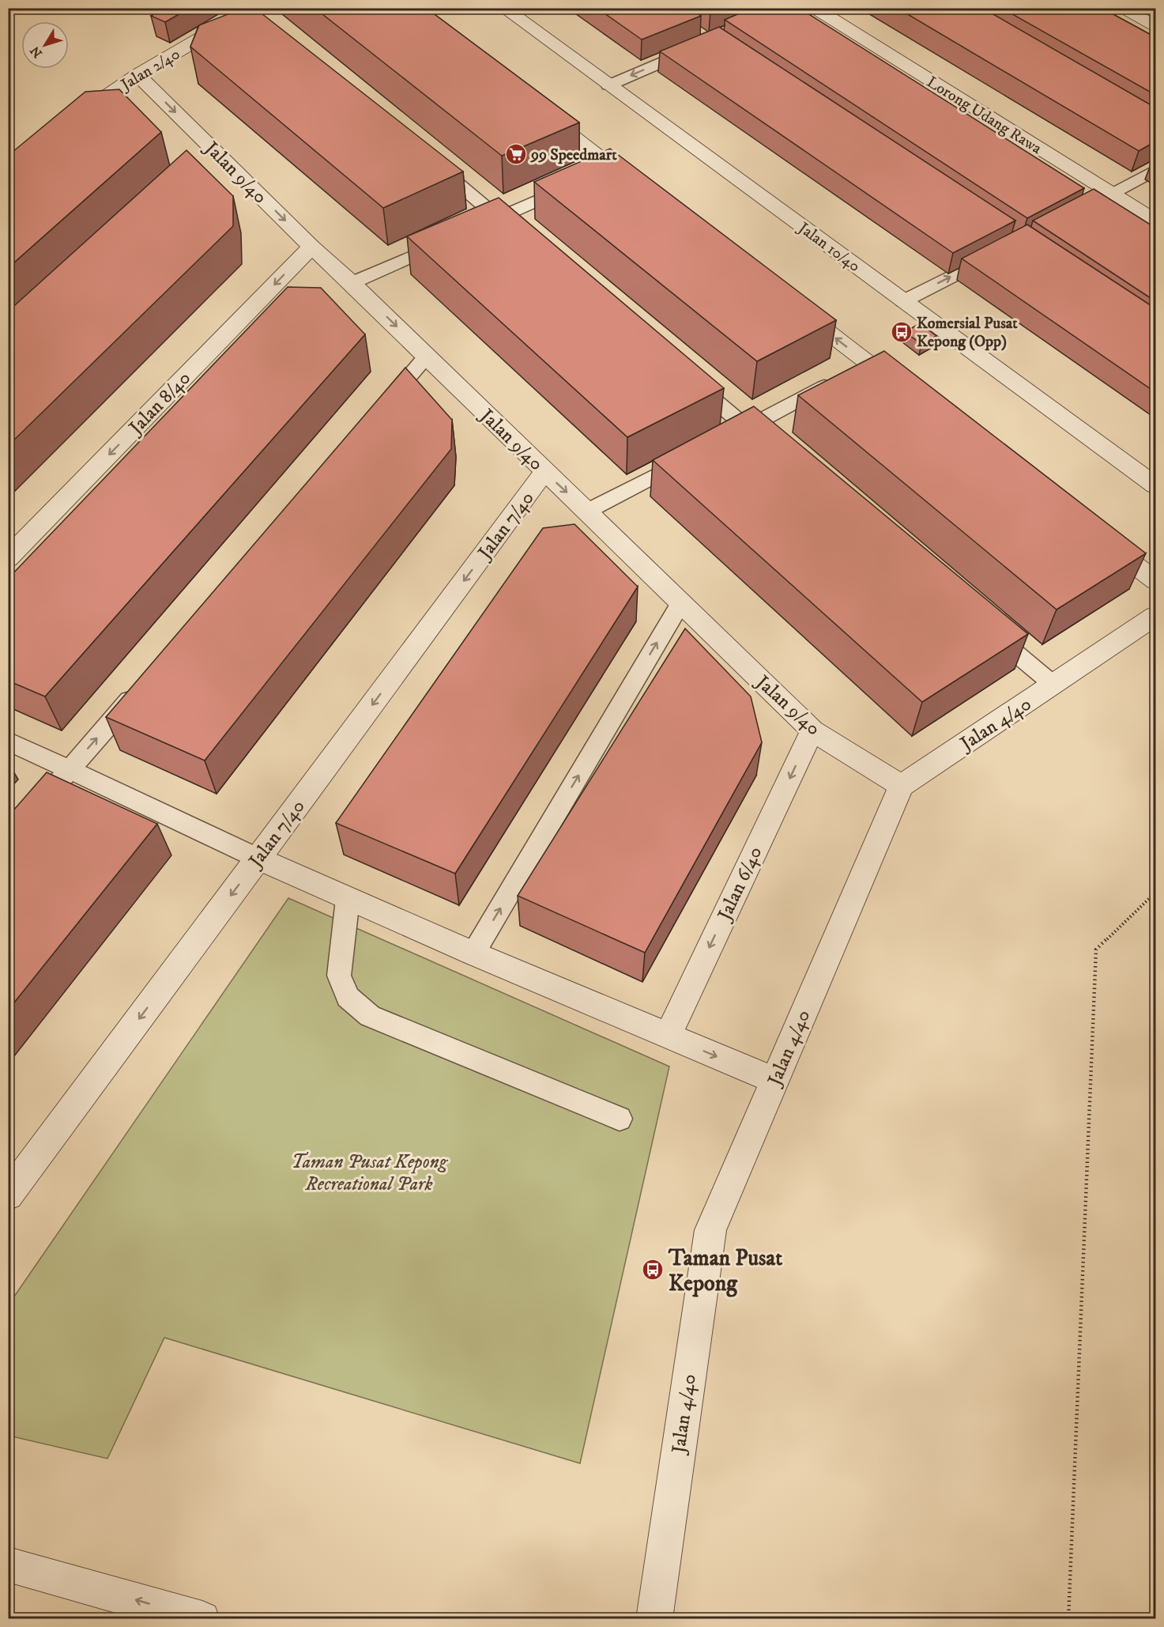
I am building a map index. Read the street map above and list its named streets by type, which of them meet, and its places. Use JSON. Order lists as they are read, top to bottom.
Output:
{
  "streets": {
    "street": [
      "Jalan 2/40",
      "Lorong Udang Rawa",
      "Jalan 9/40",
      "Jalan 10/40",
      "Jalan 8/40",
      "Jalan 7/40",
      "Jalan 4/40",
      "Jalan 6/40"
    ]
  },
  "crossings": [
    ["Jalan 2/40", "Jalan 9/40"],
    ["Jalan 9/40", "Jalan 8/40"],
    ["Jalan 9/40", "Jalan 7/40"],
    ["Jalan 9/40", "Jalan 4/40"],
    ["Jalan 9/40", "Jalan 6/40"]
  ],
  "one_way": [
    "Jalan 9/40",
    "Jalan 8/40",
    "Jalan 7/40",
    "Jalan 6/40"
  ],
  "parks": ["Taman Pusat Kepong Recreational Park"],
  "places": {
    "supermarket": ["99 Speedmart"],
    "bus stop": ["Komersial Pusat Kepong (Opp)", "Taman Pusat Kepong"]
  },
  "north": "bottom left"
}
